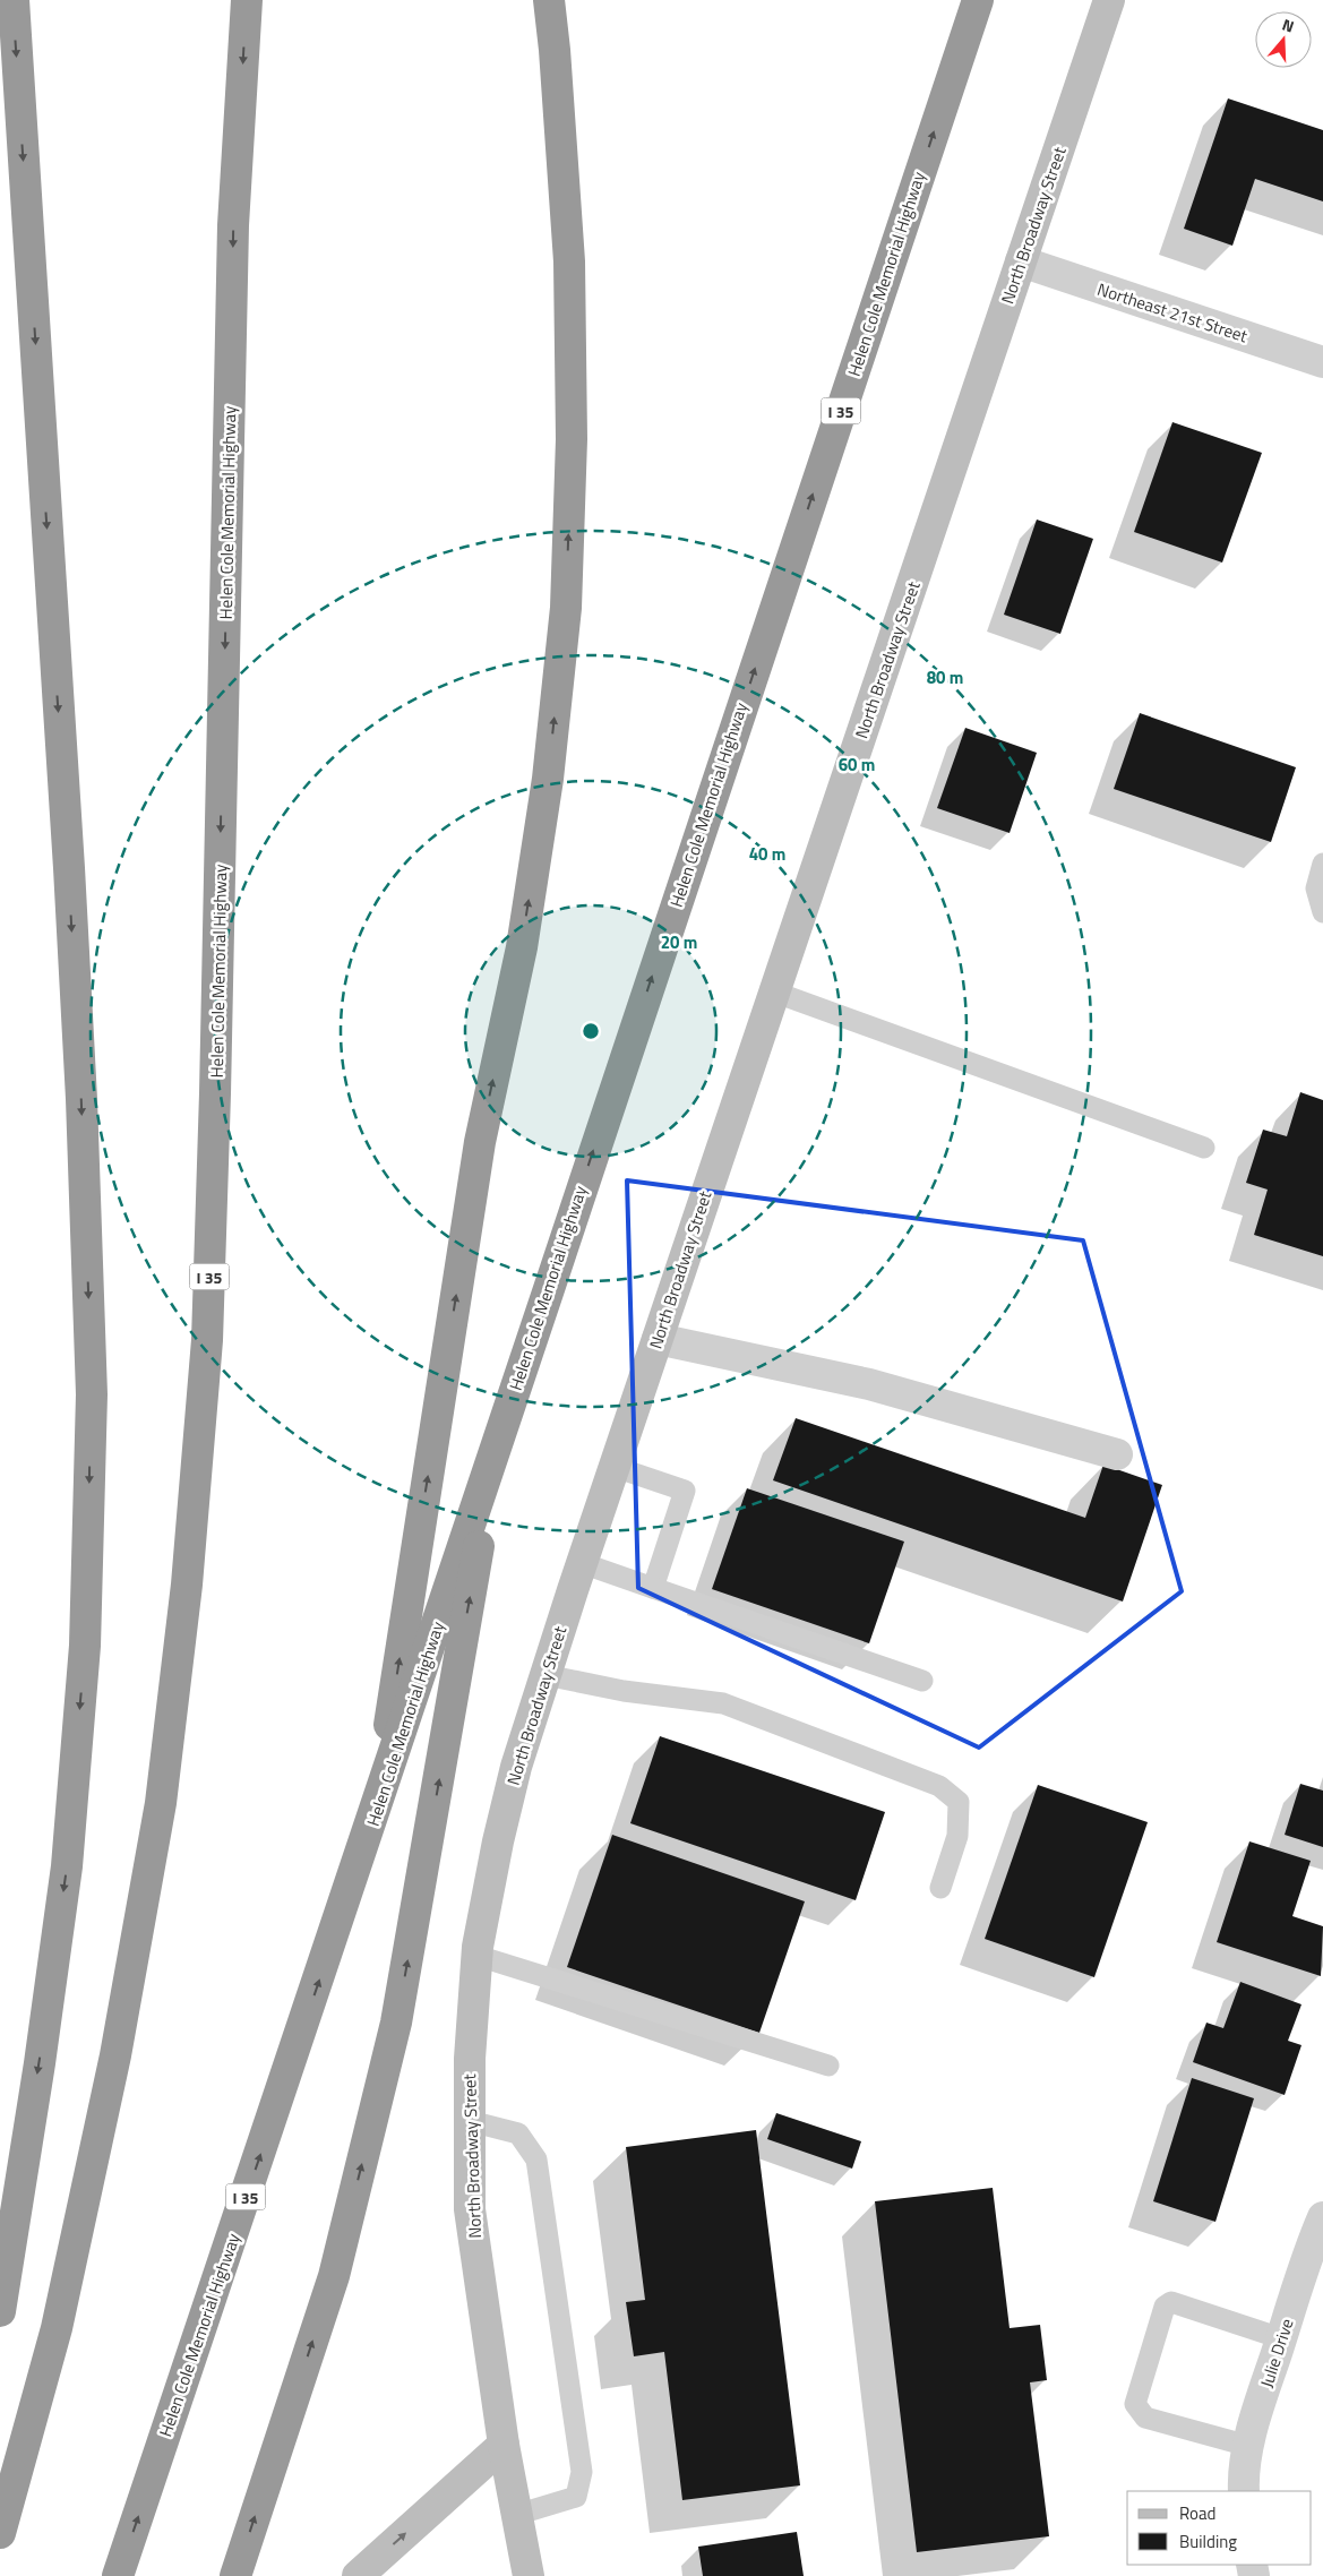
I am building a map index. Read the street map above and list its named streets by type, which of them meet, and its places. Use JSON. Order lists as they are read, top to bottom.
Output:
{
  "streets": {
    "highway": ["Helen Cole Memorial Highway", "I 35"],
    "main road": ["North Broadway Street"],
    "street": ["Northeast 21st Street", "Julie Drive"]
  },
  "crossings": [
    ["North Broadway Street", "Northeast 21st Street"]
  ],
  "legend": ["Road", "Building"],
  "north": "top",
  "rings": [
    "80 m",
    "60 m",
    "40 m",
    "20 m"
  ]
}
